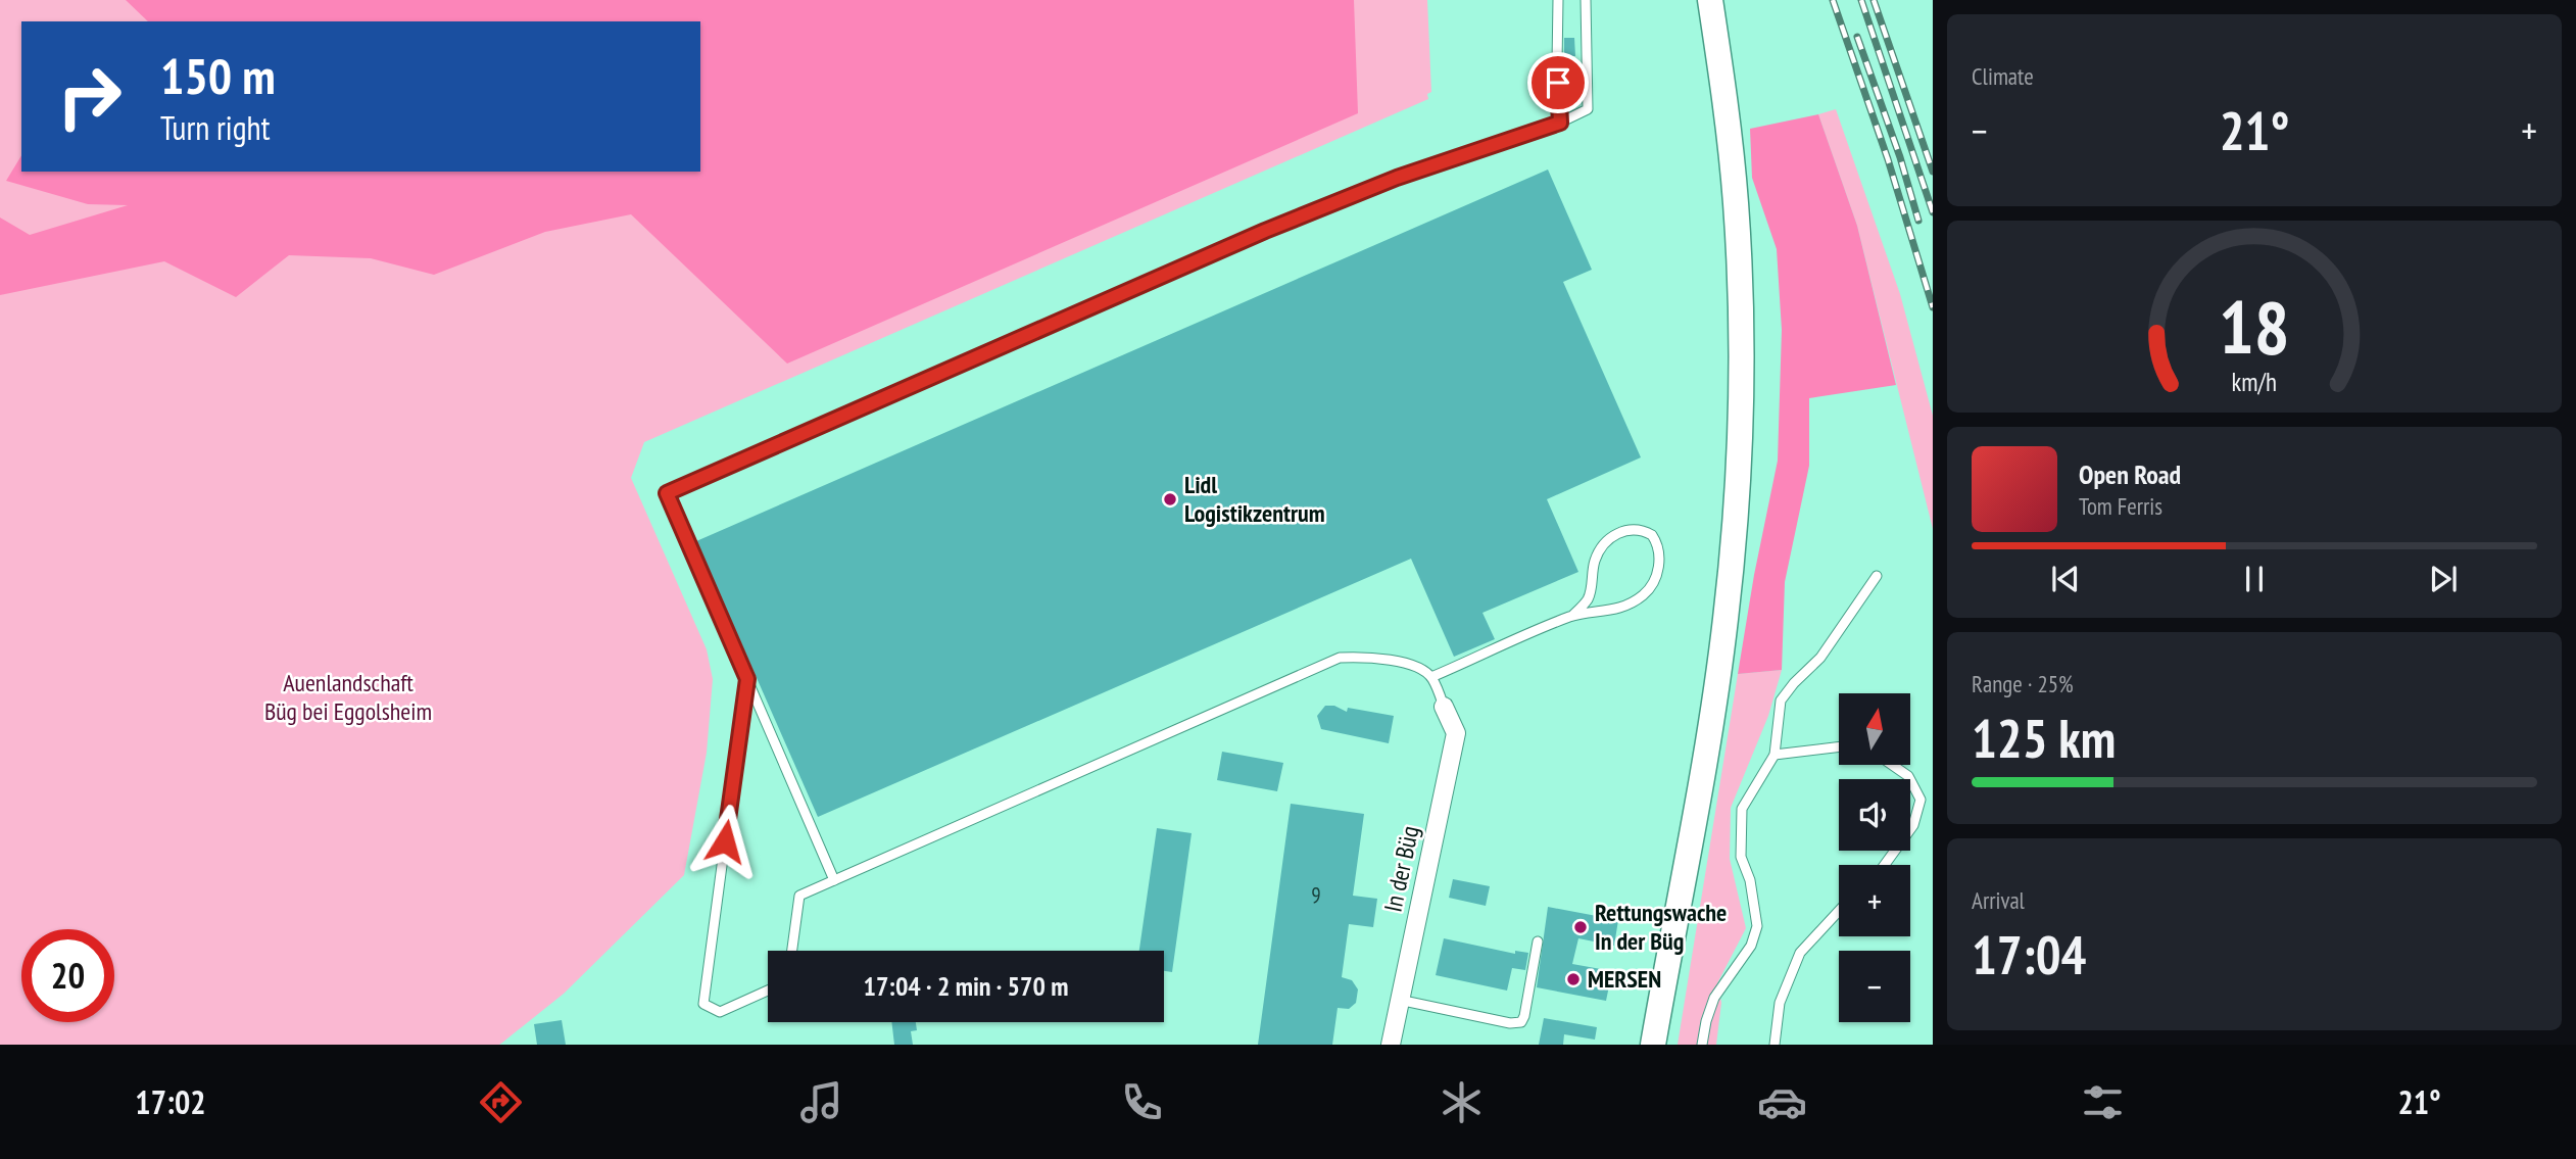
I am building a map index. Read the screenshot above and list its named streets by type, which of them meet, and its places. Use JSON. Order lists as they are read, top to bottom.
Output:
{
  "streets": {
    "street": ["In der Büg"]
  },
  "parks": ["Auenlandschaft Büg bei Eggolsheim"],
  "places": ["Lidl Logistikzentrum", "Rettungswache In der Büg", "MERSEN"],
  "house_numbers": ["9"],
  "north": "top",
  "page": {
    "tile": [
      "Climate",
      ["Range · 25%", "125 km"],
      ["Arrival", "17:04"]
    ],
    "turn": ["150 m", "Turn right"],
    "heat": ["−", "21°", "+"],
    "song": ["Open Road", "Tom Ferris"],
    "map_buttons": ["+", "−"],
    "limit": "20",
    "trip": "17:04 · 2 min · 570 m",
    "tabs": ["17:02", "21°"],
    "gauge": ["18", "km/h"]
  }
}
